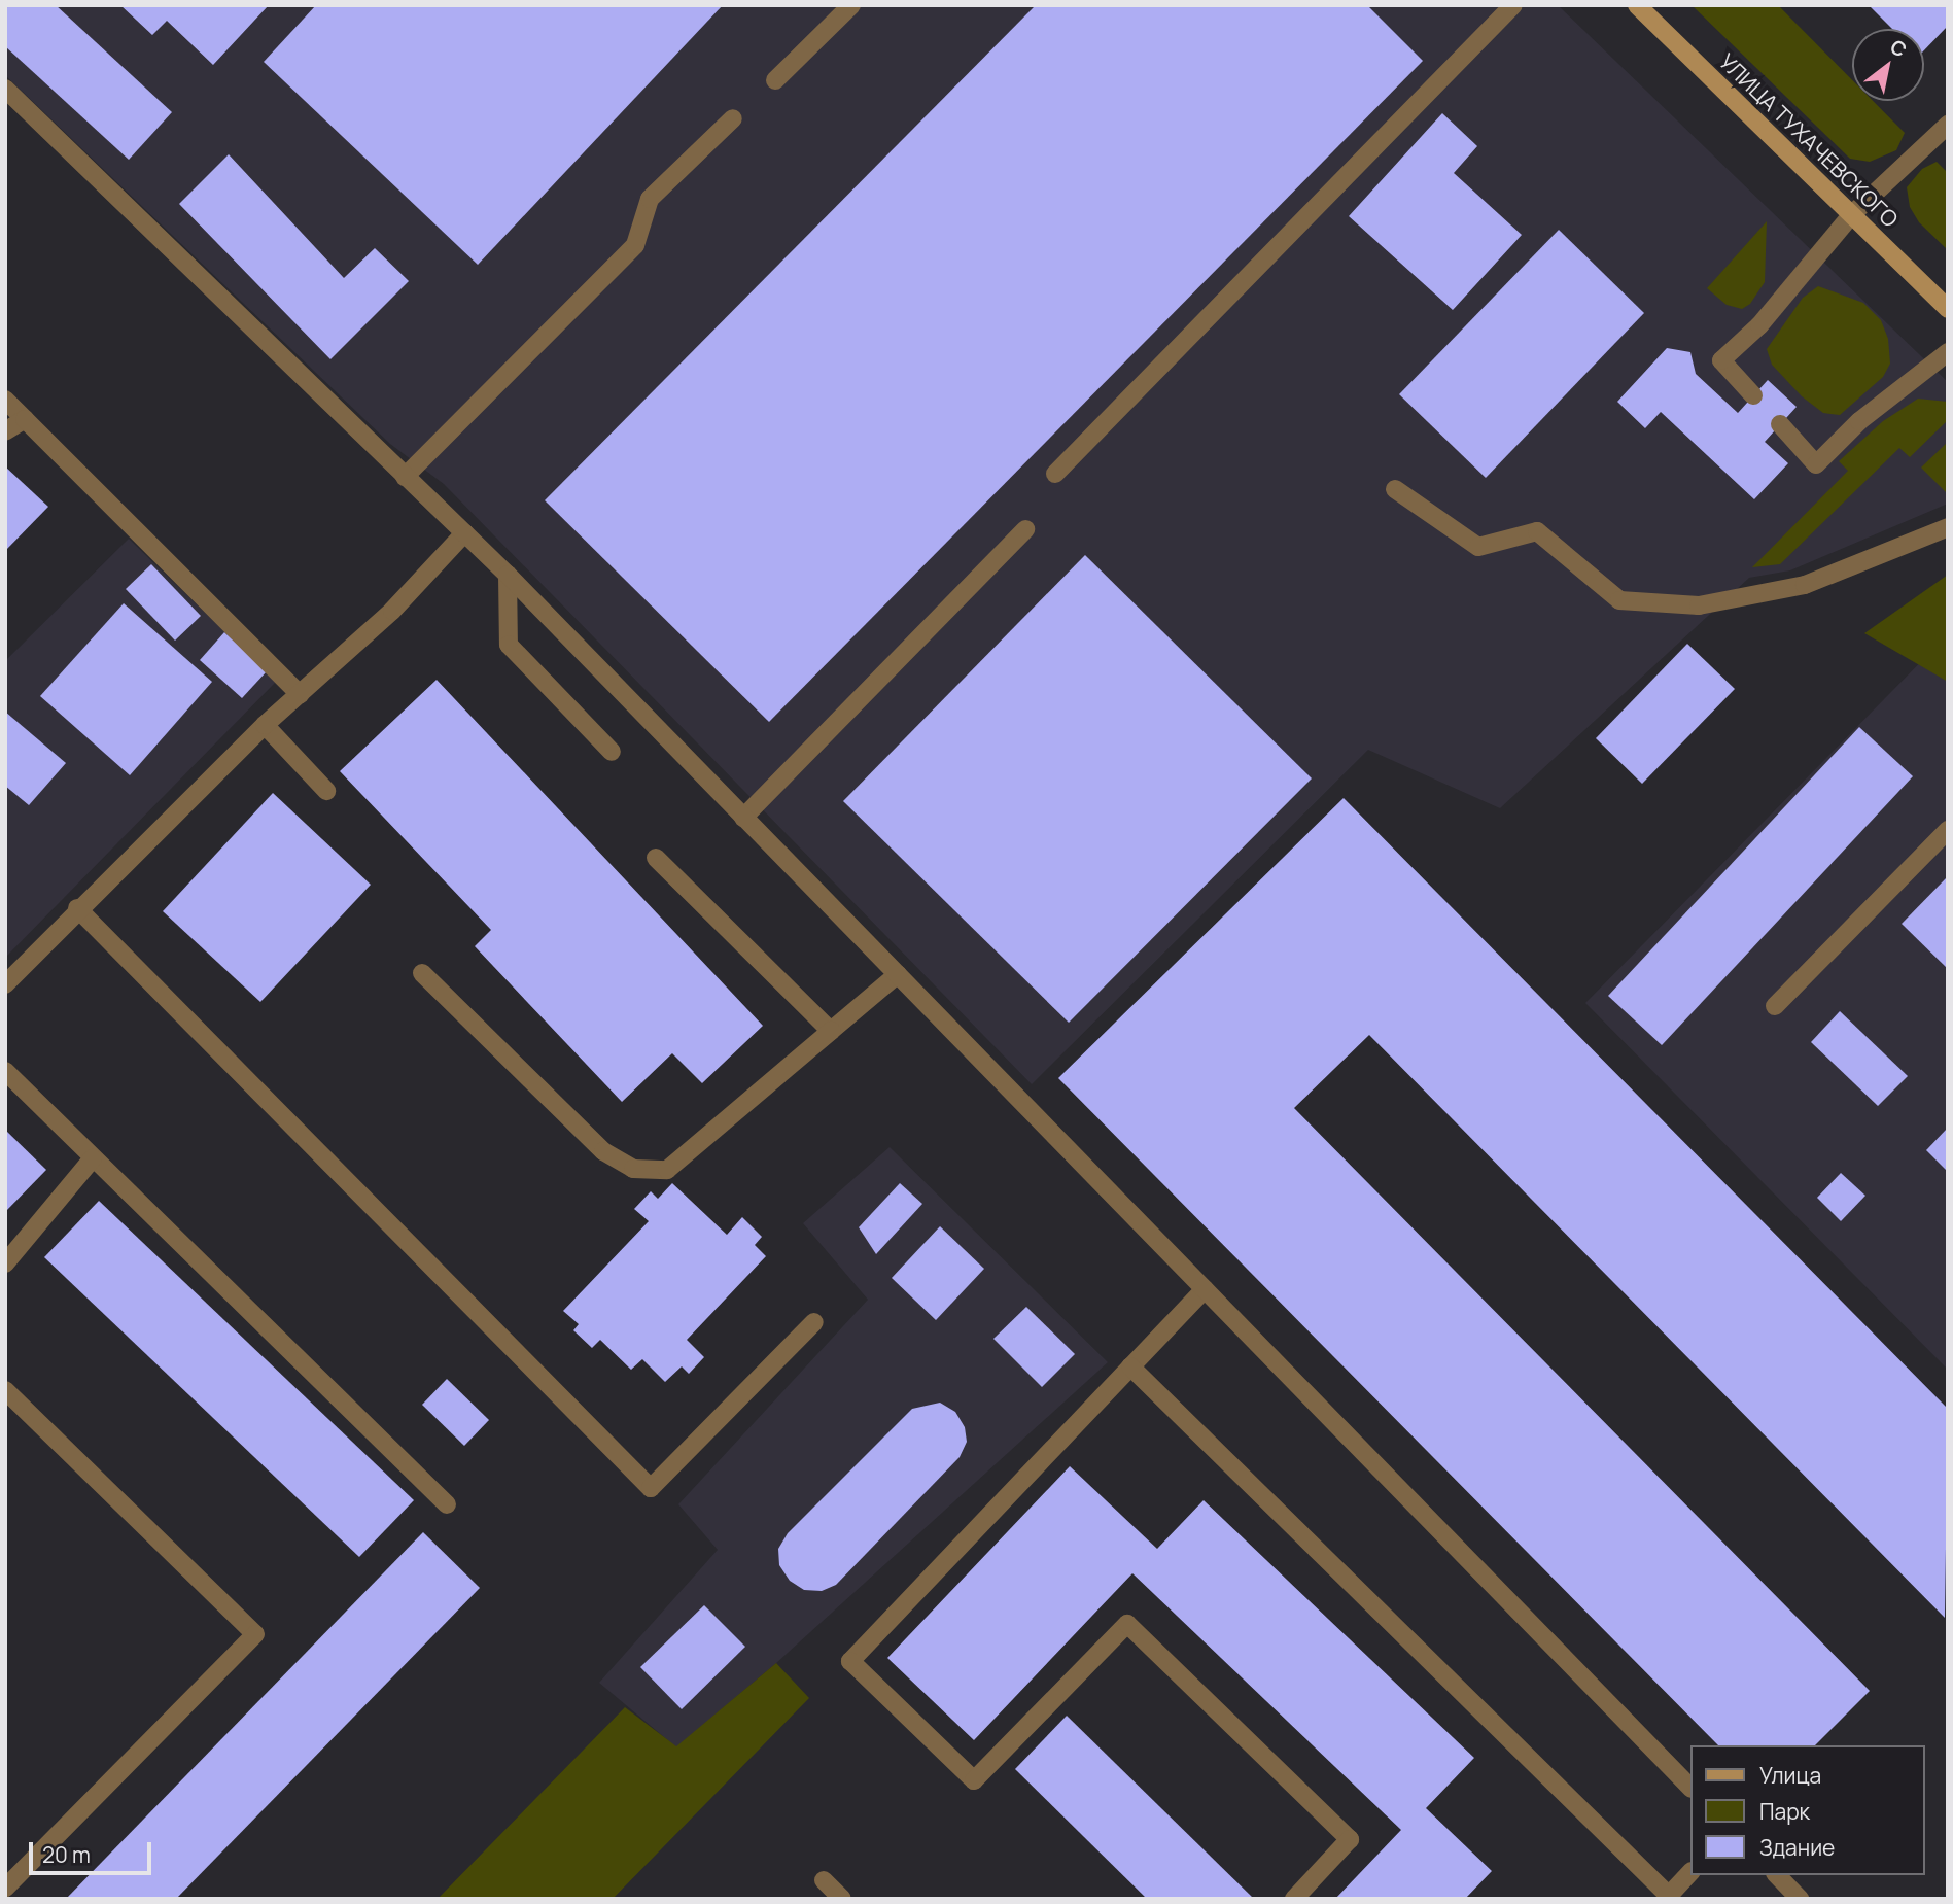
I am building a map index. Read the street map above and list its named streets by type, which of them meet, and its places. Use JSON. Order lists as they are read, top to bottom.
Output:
{
  "streets": {
    "street": ["УЛИЦА ТУХАЧЕВСКОГО"]
  },
  "legend": ["Улица", "Парк", "Здание"],
  "scale_bar": "20 m",
  "north": "top right"
}
